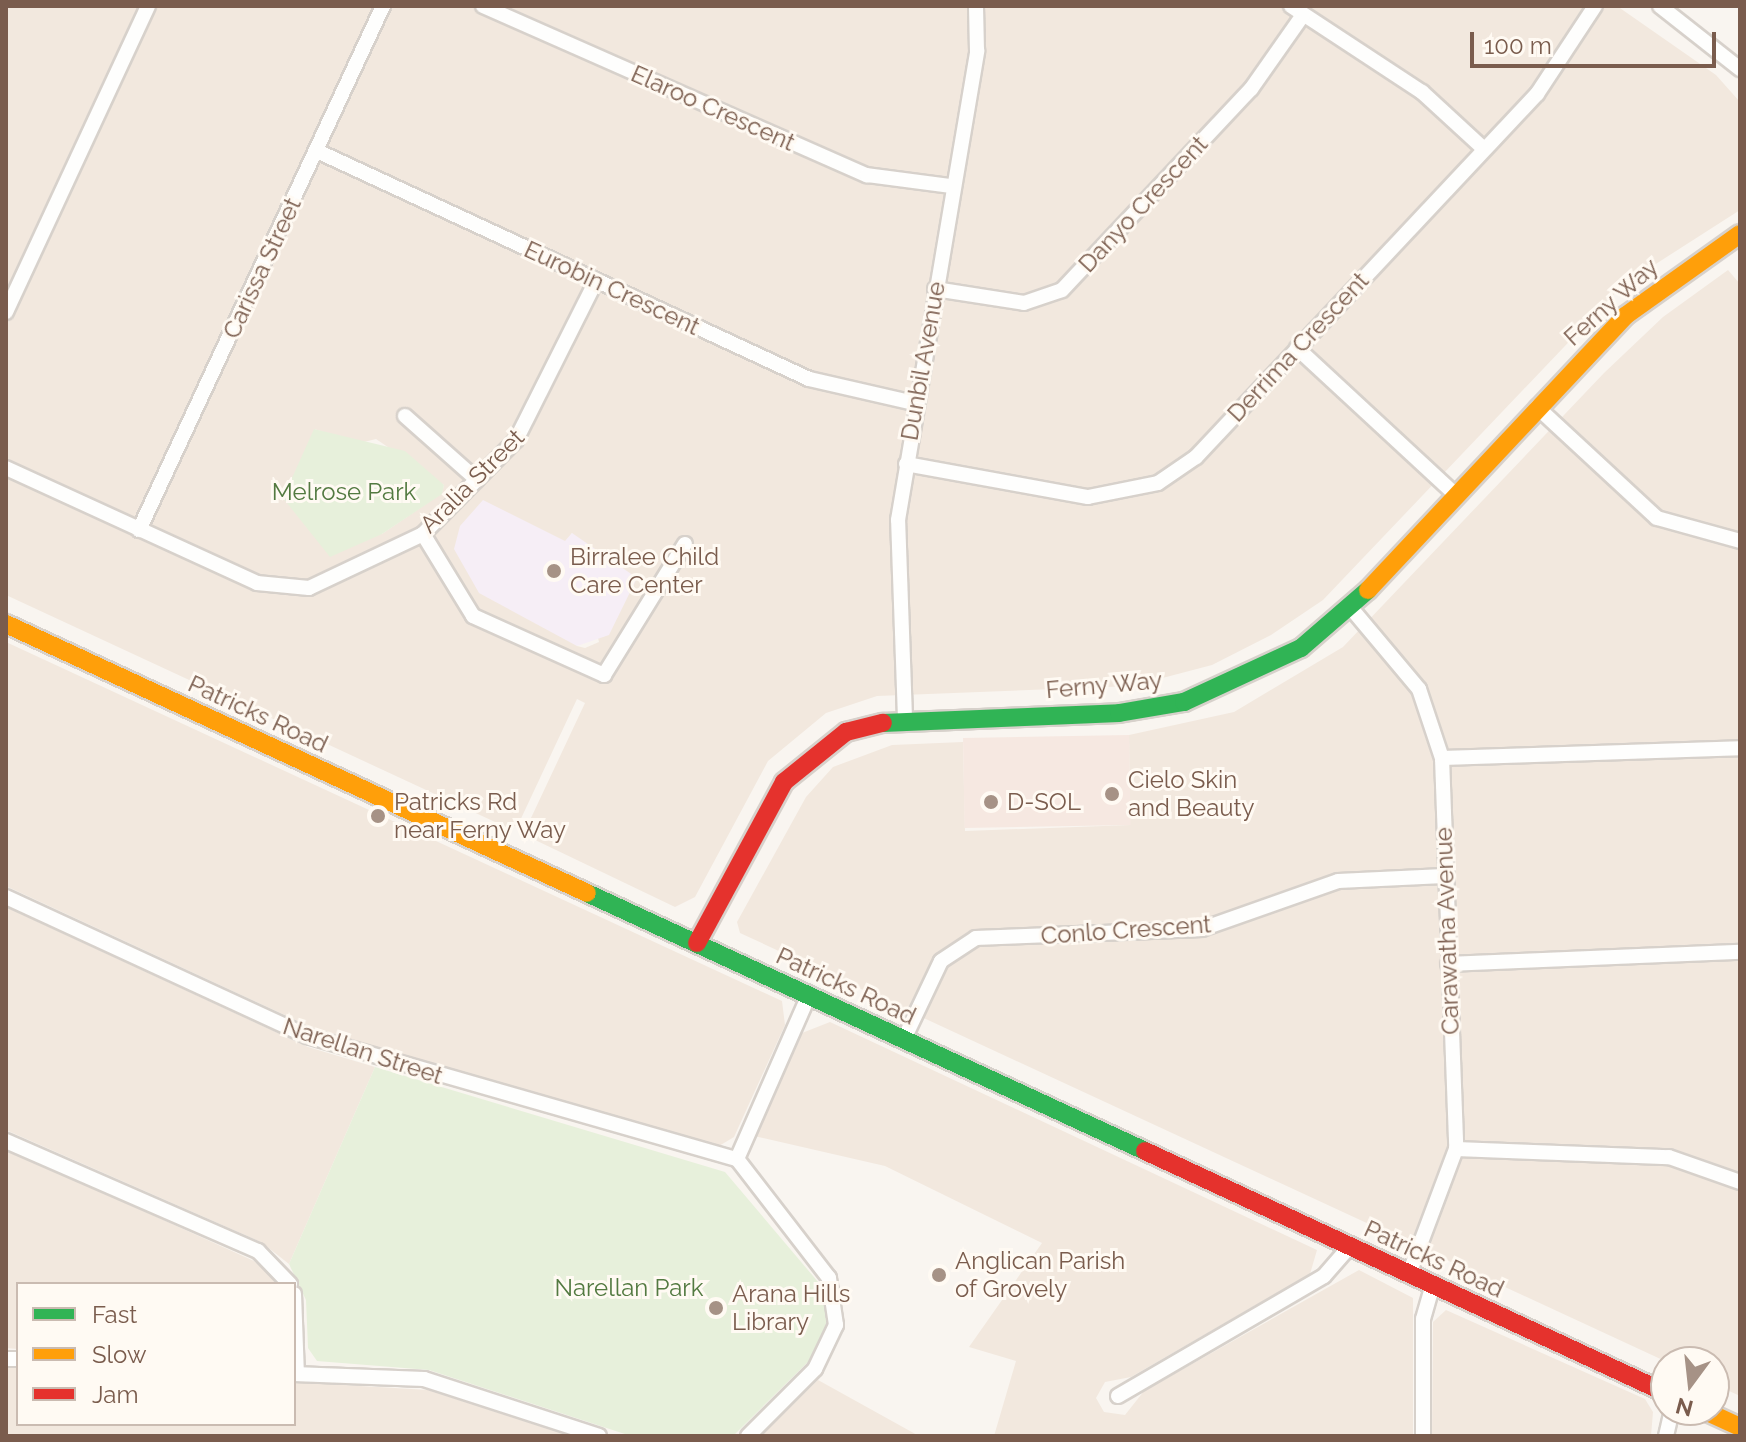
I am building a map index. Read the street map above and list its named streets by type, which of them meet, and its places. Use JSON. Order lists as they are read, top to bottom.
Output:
{
  "streets": {
    "main road": ["Ferny Way", "Patricks Road"],
    "street": [
      "Elaroo Crescent",
      "Danyo Crescent",
      "Carissa Street",
      "Eurobin Crescent",
      "Derrima Crescent",
      "Dunbil Avenue",
      "Aralia Street",
      "Conlo Crescent",
      "Carawatha Avenue",
      "Narellan Street"
    ]
  },
  "crossings": [
    ["Elaroo Crescent", "Dunbil Avenue"],
    ["Danyo Crescent", "Dunbil Avenue"],
    ["Carissa Street", "Eurobin Crescent"],
    ["Carissa Street", "Aralia Street"],
    ["Eurobin Crescent", "Dunbil Avenue"],
    ["Eurobin Crescent", "Aralia Street"],
    ["Ferny Way", "Dunbil Avenue"],
    ["Ferny Way", "Patricks Road"],
    ["Ferny Way", "Carawatha Avenue"],
    ["Derrima Crescent", "Dunbil Avenue"],
    ["Patricks Road", "Conlo Crescent"],
    ["Patricks Road", "Carawatha Avenue"],
    ["Conlo Crescent", "Carawatha Avenue"]
  ],
  "parks": ["Melrose Park", "Narellan Park"],
  "places": [
    "Birralee Child Care Center",
    "Cielo Skin and Beauty",
    "D-SOL",
    "Patricks Rd near Ferny Way",
    "Anglican Parish of Grovely",
    "Arana Hills Library"
  ],
  "legend": ["Fast", "Slow", "Jam"],
  "scale_bar": "100 m",
  "north": "bottom"
}
